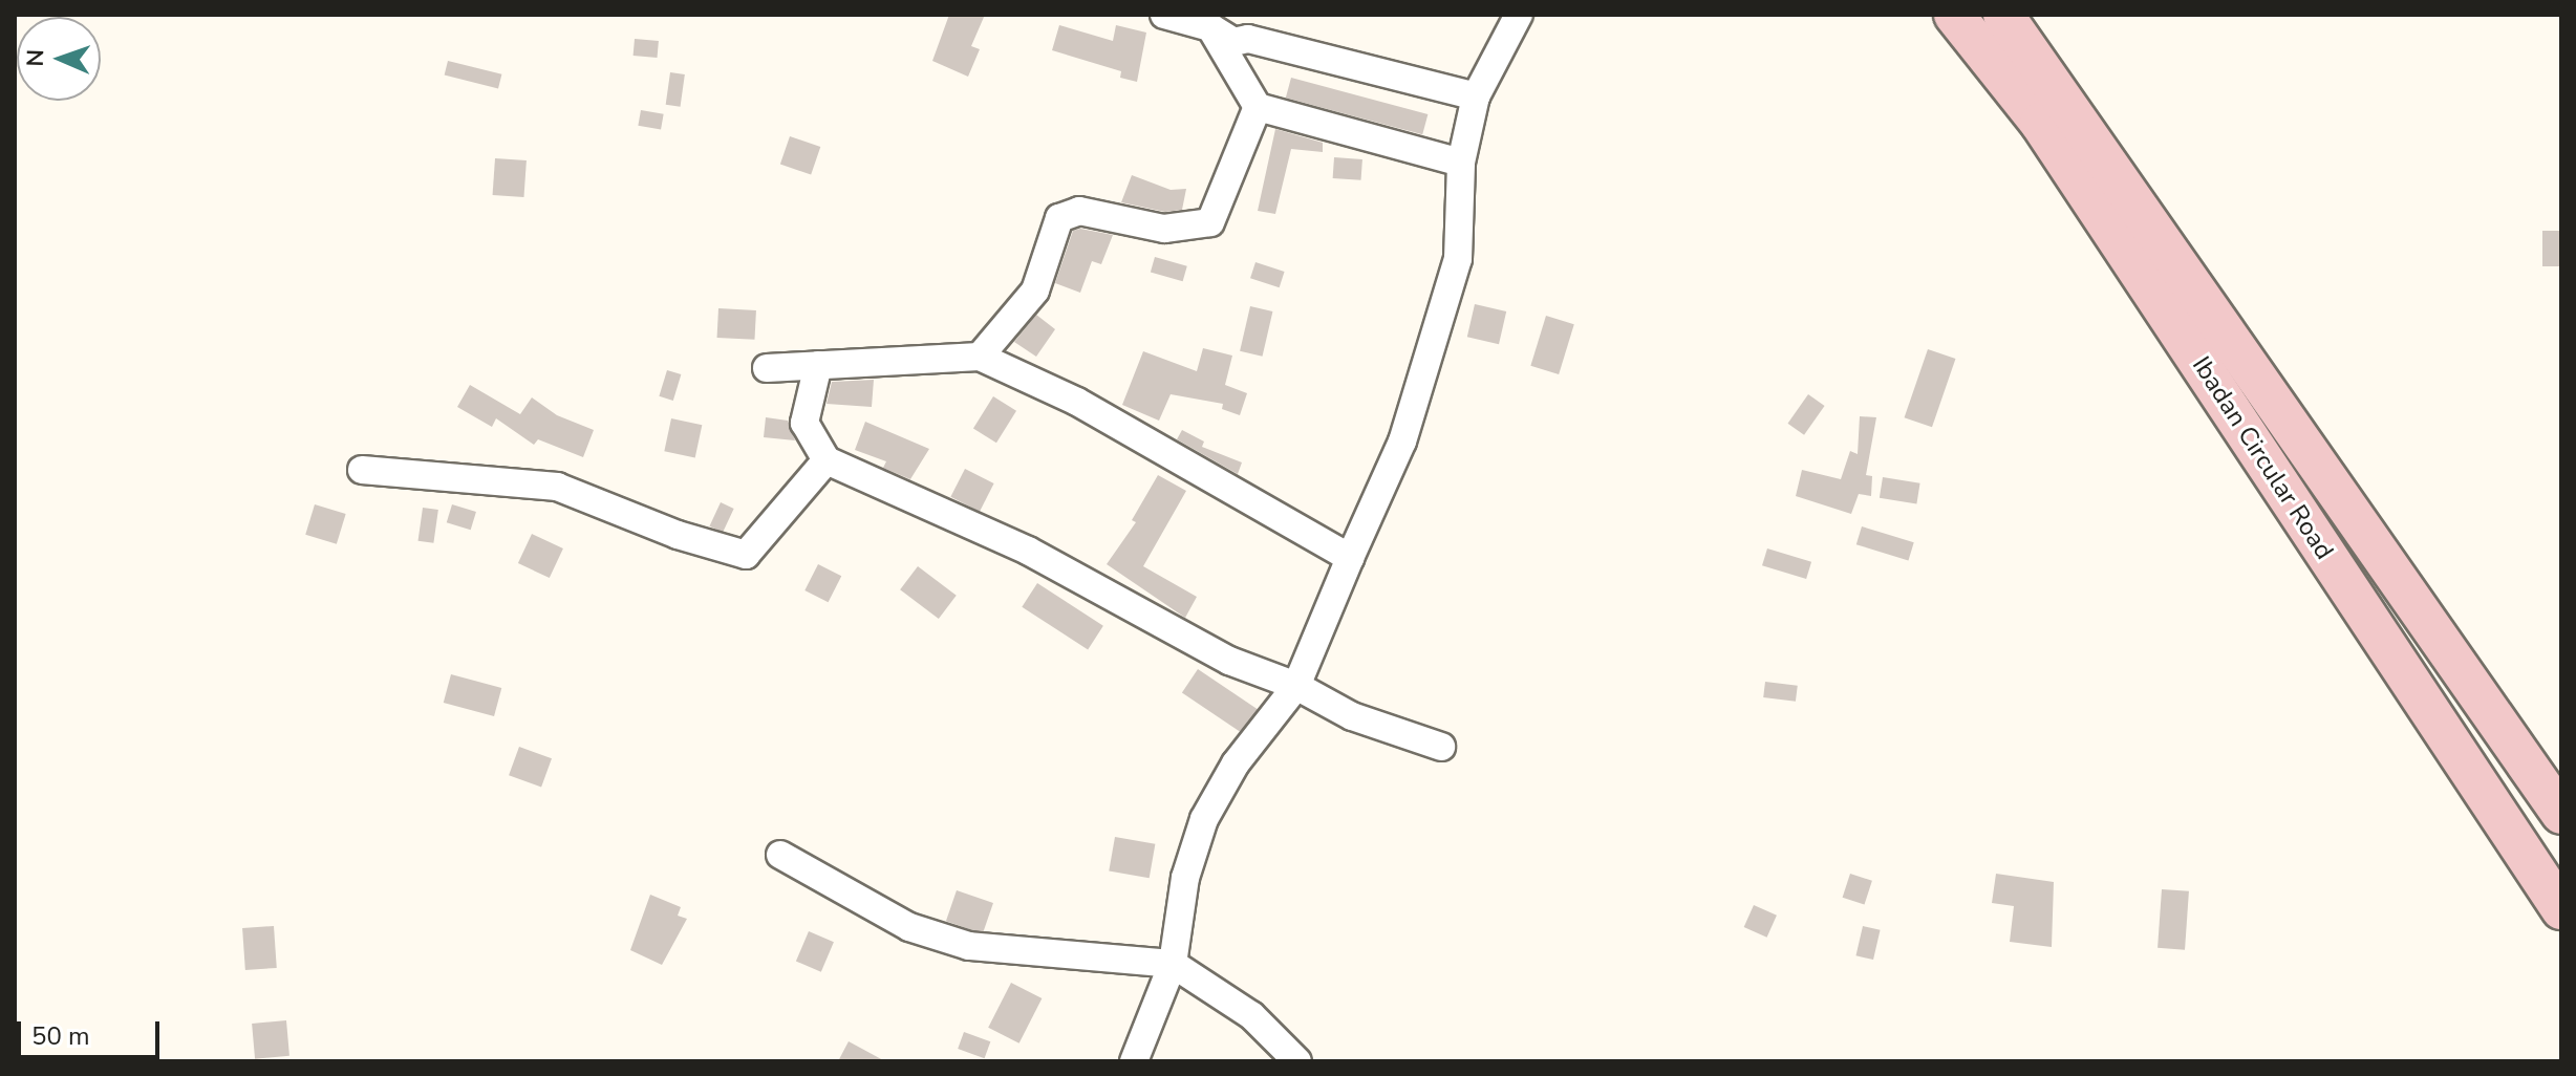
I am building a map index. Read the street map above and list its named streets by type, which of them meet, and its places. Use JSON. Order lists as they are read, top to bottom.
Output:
{
  "streets": {
    "highway": ["Ibadan Circular Road"]
  },
  "scale_bar": "50 m",
  "north": "left"
}
